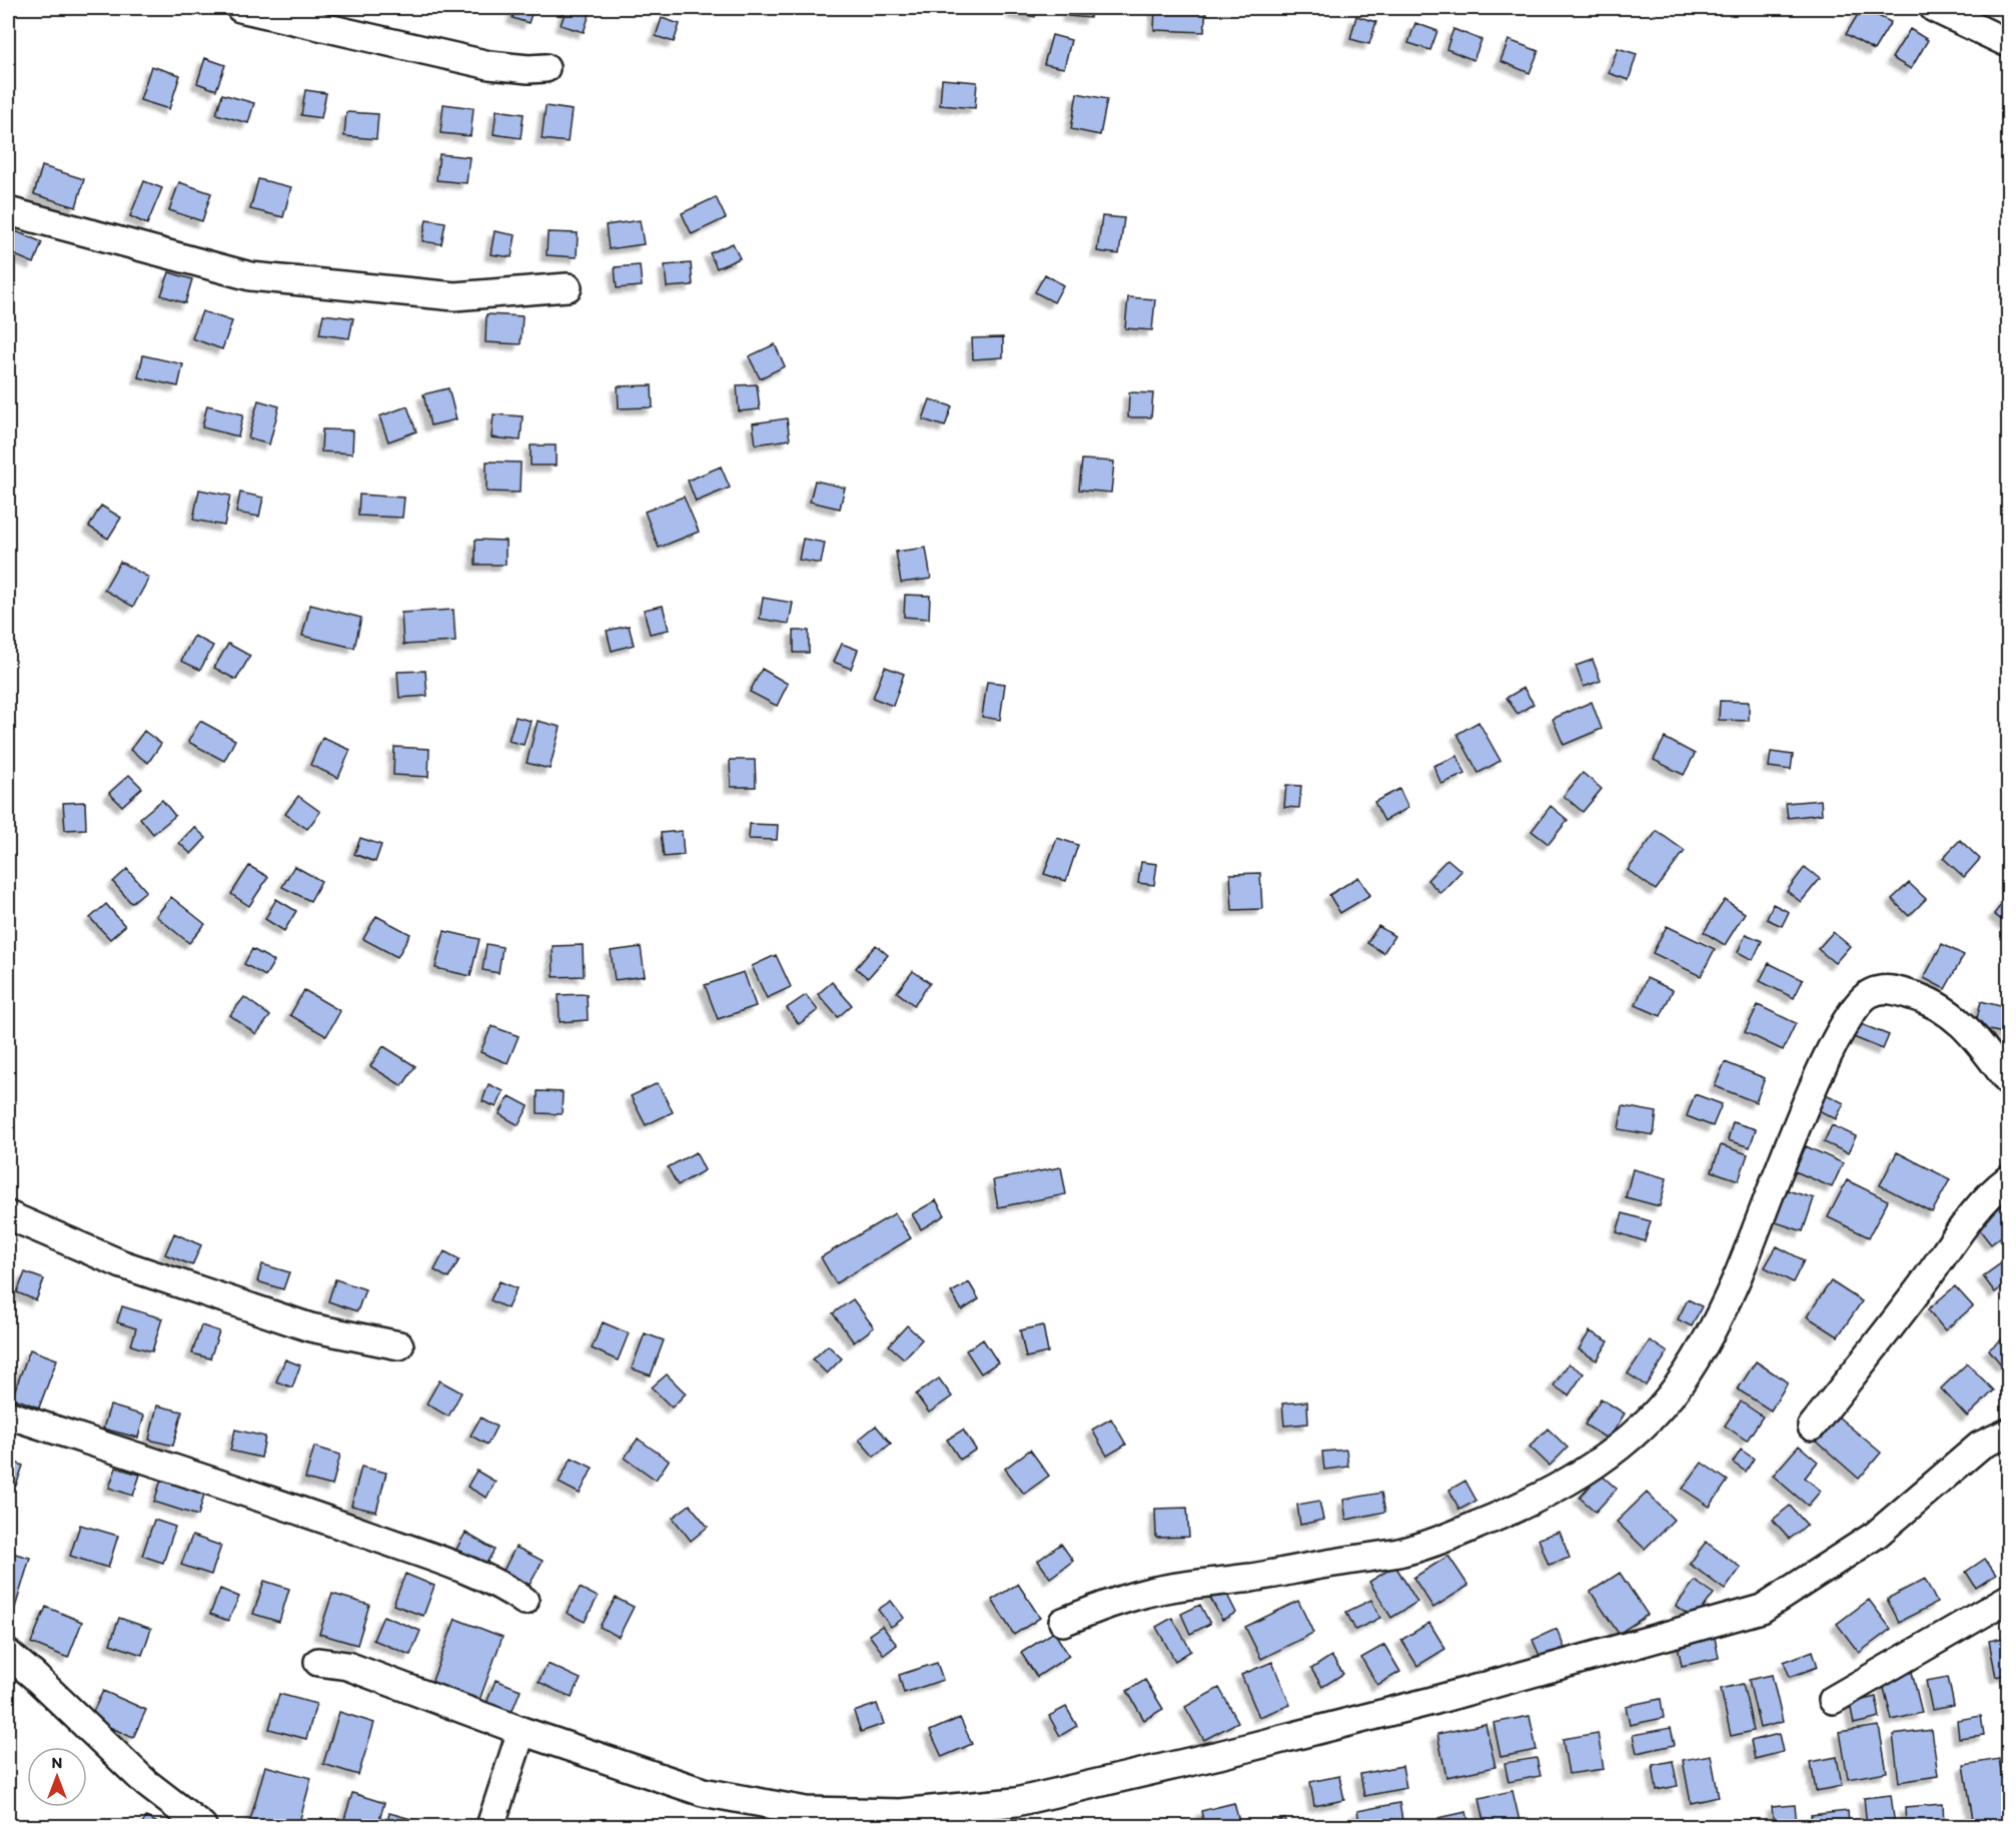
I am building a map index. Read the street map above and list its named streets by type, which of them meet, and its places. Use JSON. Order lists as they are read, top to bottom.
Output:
{
  "north": "top"
}
